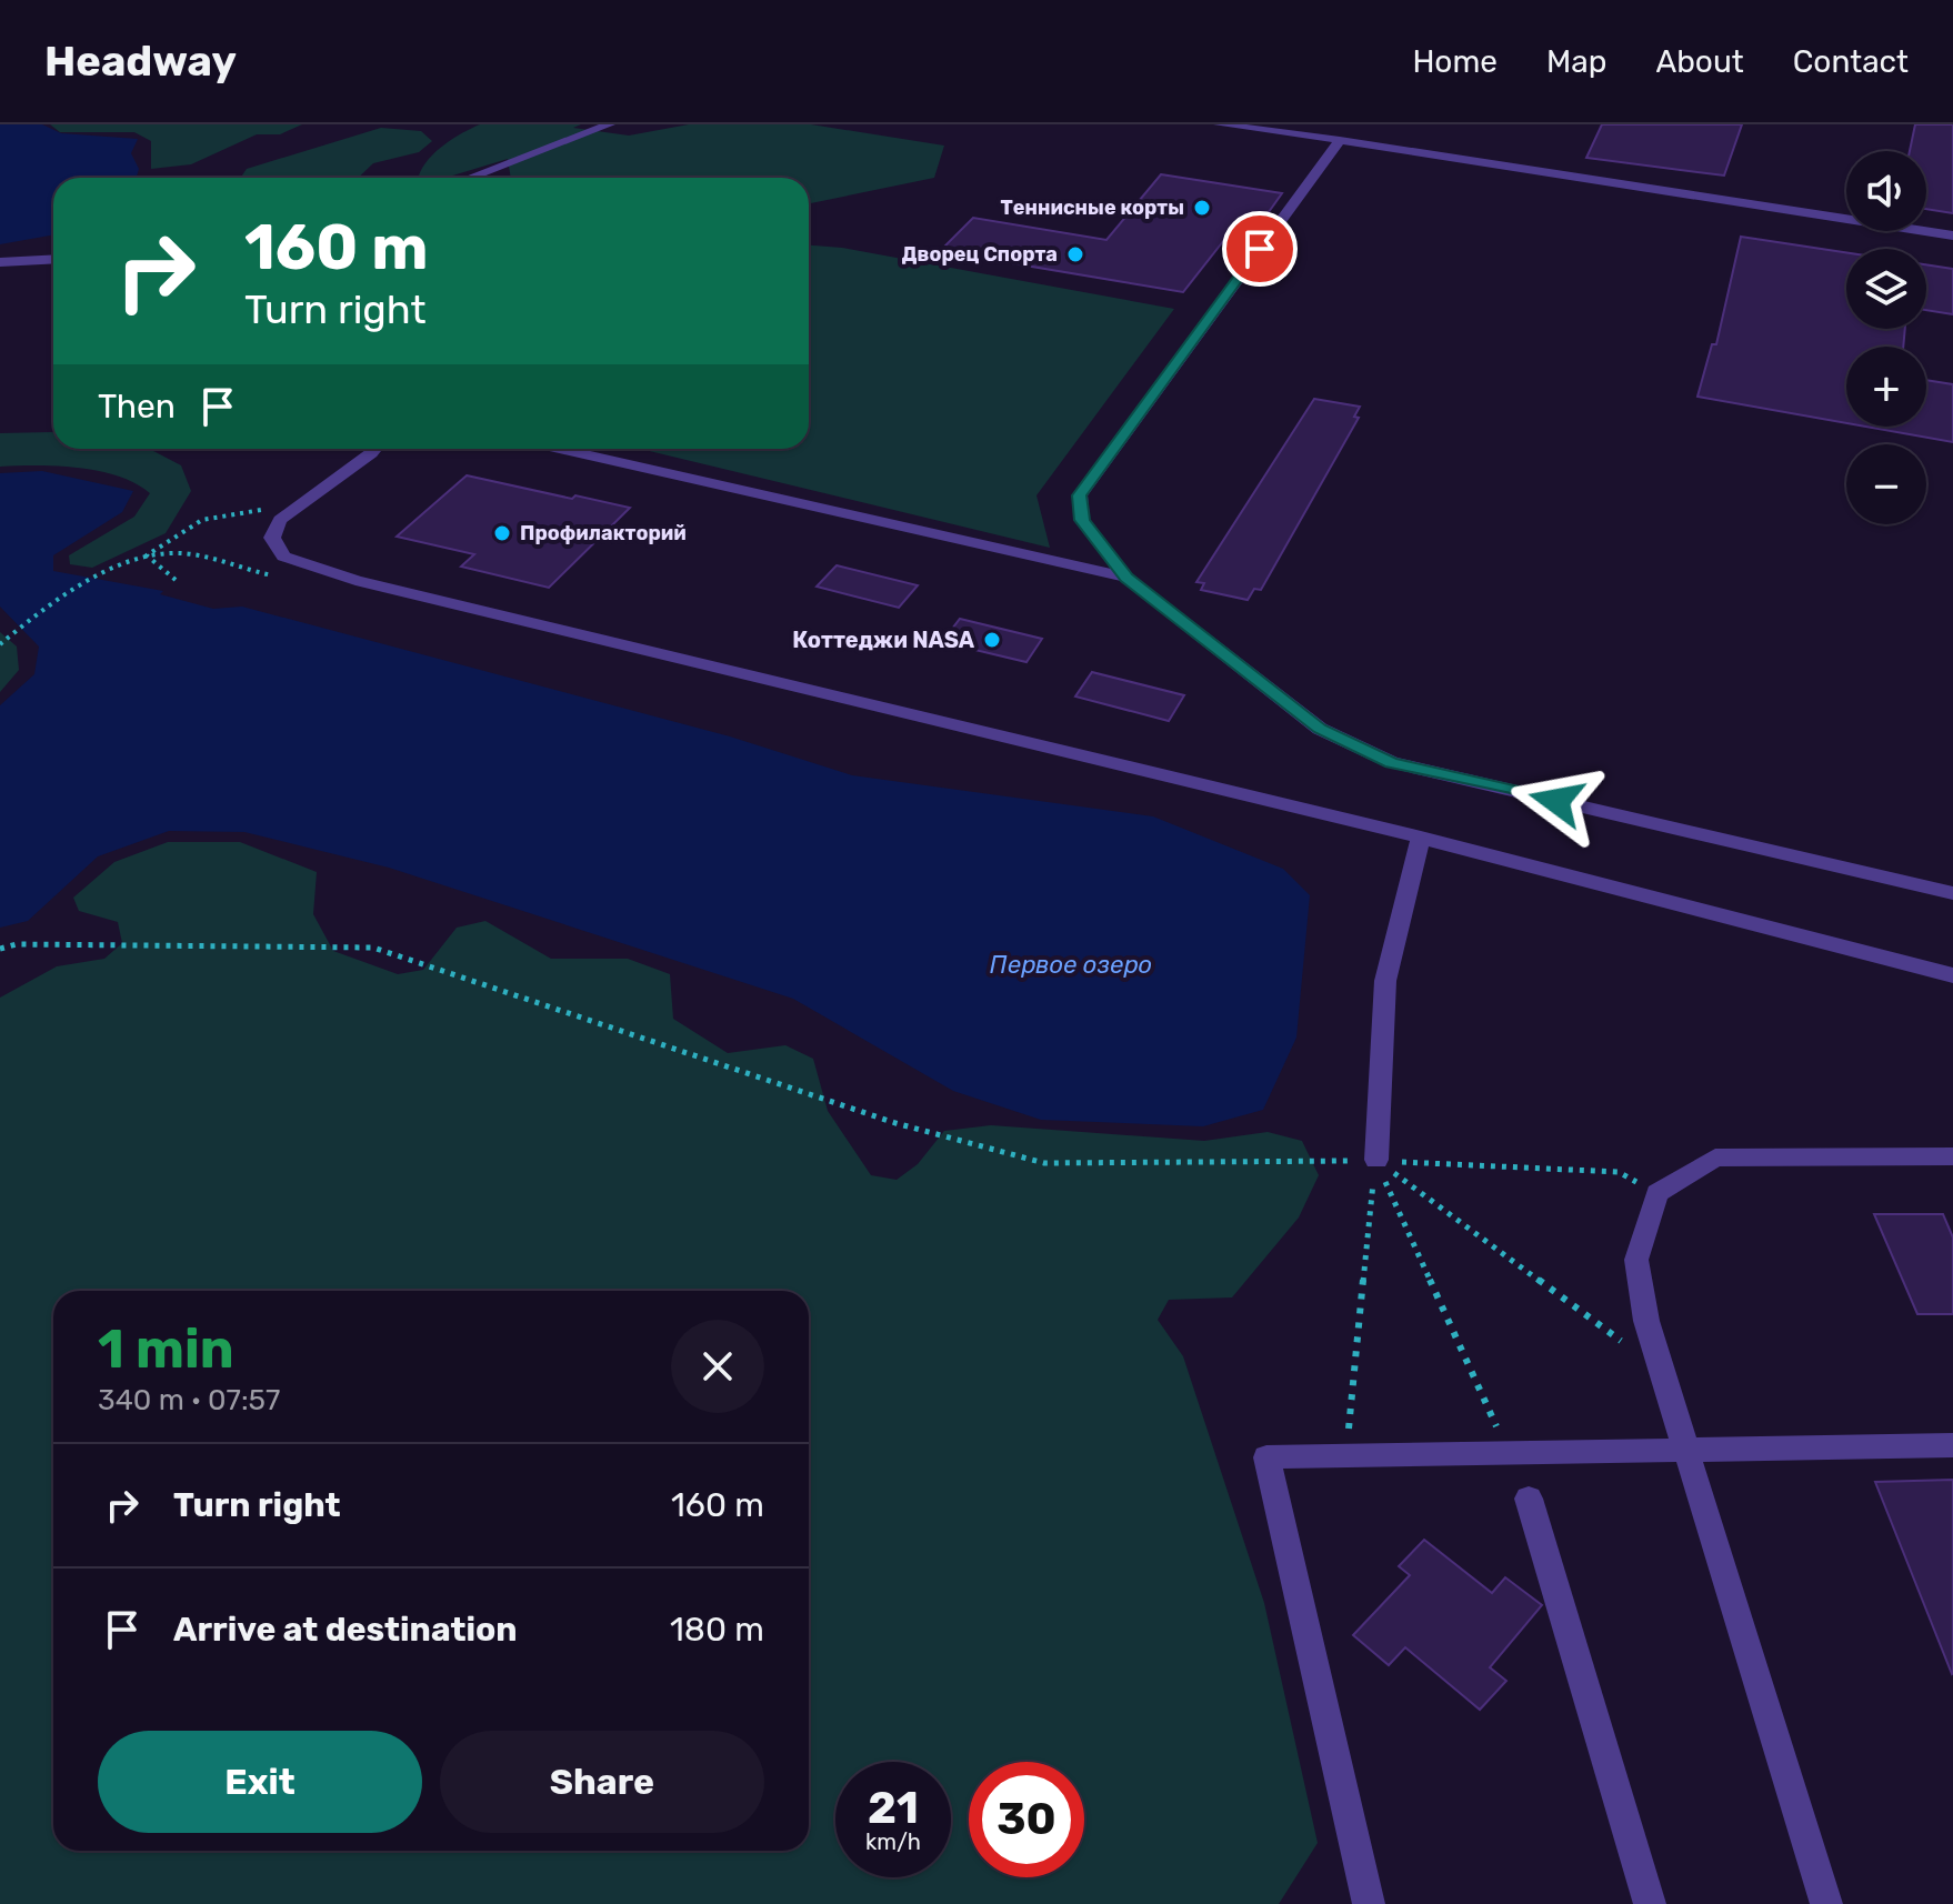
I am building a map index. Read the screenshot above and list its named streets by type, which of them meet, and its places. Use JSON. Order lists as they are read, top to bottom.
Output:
{
  "water": ["Первое озеро"],
  "places": [
    "Теннисные корты",
    "Дворец Спорта",
    "Профилакторий",
    "Коттеджи NASA"
  ],
  "page": {
    "header": "Headway",
    "nav": [
      "Home",
      "Map",
      "About",
      "Contact"
    ],
    "map_buttons": ["+", "−"],
    "turn": ["160 m", "Turn right"],
    "then": "Then",
    "heading": ["1 min", "340 m · 07:57"],
    "list": [
      {
        "name": "Turn right",
        "value": "160 m"
      },
      {
        "name": "Arrive at destination",
        "value": "180 m"
      }
    ],
    "buttons": ["Exit", "Share"],
    "speed": "21 km/h",
    "limit": "30"
  }
}
